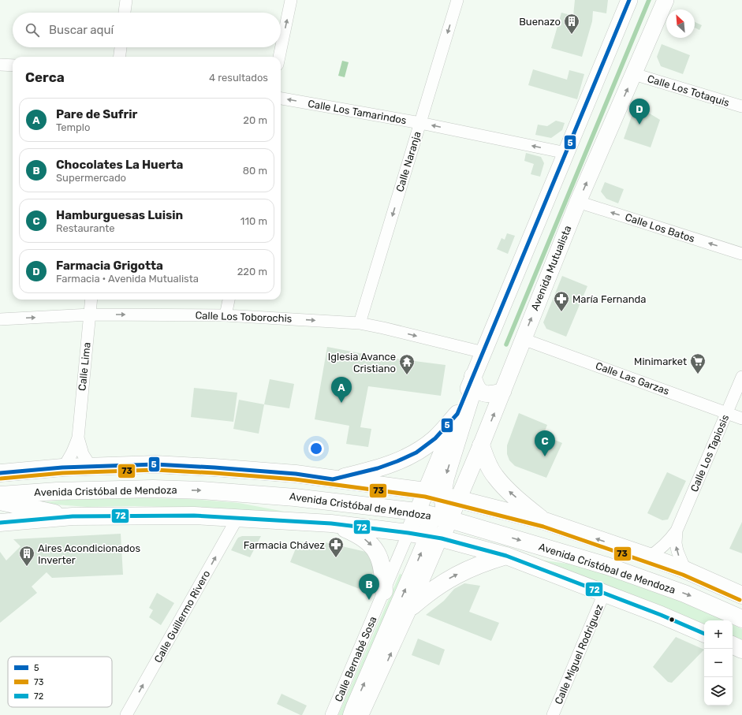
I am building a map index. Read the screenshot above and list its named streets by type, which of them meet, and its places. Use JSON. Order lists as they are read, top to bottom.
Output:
{
  "streets": {
    "main road": ["Avenida Mutualista", "Avenida Cristóbal de Mendoza"],
    "street": [
      "Calle Los Totaquis",
      "Calle Los Tamarindos",
      "Calle Naranja",
      "Calle Los Batos",
      "Calle Los Toborochis",
      "Calle Lima",
      "Calle Las Garzas",
      "Calle Los Tapiosis",
      "Calle Guillermo Rivero",
      "Calle Miguel Rodriguez",
      "Calle Bernabé Sosa"
    ]
  },
  "crossings": [
    ["Calle Los Totaquis", "Avenida Mutualista"],
    ["Calle Los Tamarindos", "Calle Naranja"],
    ["Calle Naranja", "Calle Los Toborochis"],
    ["Calle Los Batos", "Avenida Mutualista"],
    ["Avenida Mutualista", "Calle Las Garzas"],
    ["Avenida Mutualista", "Avenida Cristóbal de Mendoza"],
    ["Calle Los Toborochis", "Calle Lima"],
    ["Calle Lima", "Avenida Cristóbal de Mendoza"],
    ["Calle Las Garzas", "Calle Los Tapiosis"],
    ["Calle Los Tapiosis", "Avenida Cristóbal de Mendoza"],
    ["Avenida Cristóbal de Mendoza", "Calle Guillermo Rivero"],
    ["Avenida Cristóbal de Mendoza", "Calle Miguel Rodriguez"],
    ["Avenida Cristóbal de Mendoza", "Calle Bernabé Sosa"]
  ],
  "one_way": [
    "Calle Los Tamarindos",
    "Calle Naranja",
    "Calle Los Batos",
    "Calle Los Toborochis",
    "Calle Guillermo Rivero"
  ],
  "places": {
    "building": ["Buenazo", "Aires Acondicionados Inverter"],
    "pharmacy": ["María Fernanda", "Farmacia Chávez"],
    "supermarket": ["Minimarket"],
    "temple": ["Iglesia Avance Cristiano"]
  },
  "lines": ["transit line 5", "transit line 73", "transit line 72"],
  "legend": ["5", "73", "72"],
  "north": "top left",
  "page": {
    "search": "Buscar aquí",
    "heading": ["Cerca", "4 resultados"],
    "list": [
      {
        "mark": "A",
        "name": "Pare de Sufrir",
        "note": "Templo",
        "value": "20 m"
      },
      {
        "mark": "B",
        "name": "Chocolates La Huerta",
        "note": "Supermercado",
        "value": "80 m"
      },
      {
        "mark": "C",
        "name": "Hamburguesas Luisin",
        "note": "Restaurante",
        "value": "110 m"
      },
      {
        "mark": "D",
        "name": "Farmacia Grigotta",
        "note": "Farmacia · Avenida Mutualista",
        "value": "220 m"
      }
    ],
    "pins": [
      "D",
      "A",
      "C",
      "B"
    ],
    "map_buttons": ["+", "−"]
  }
}
